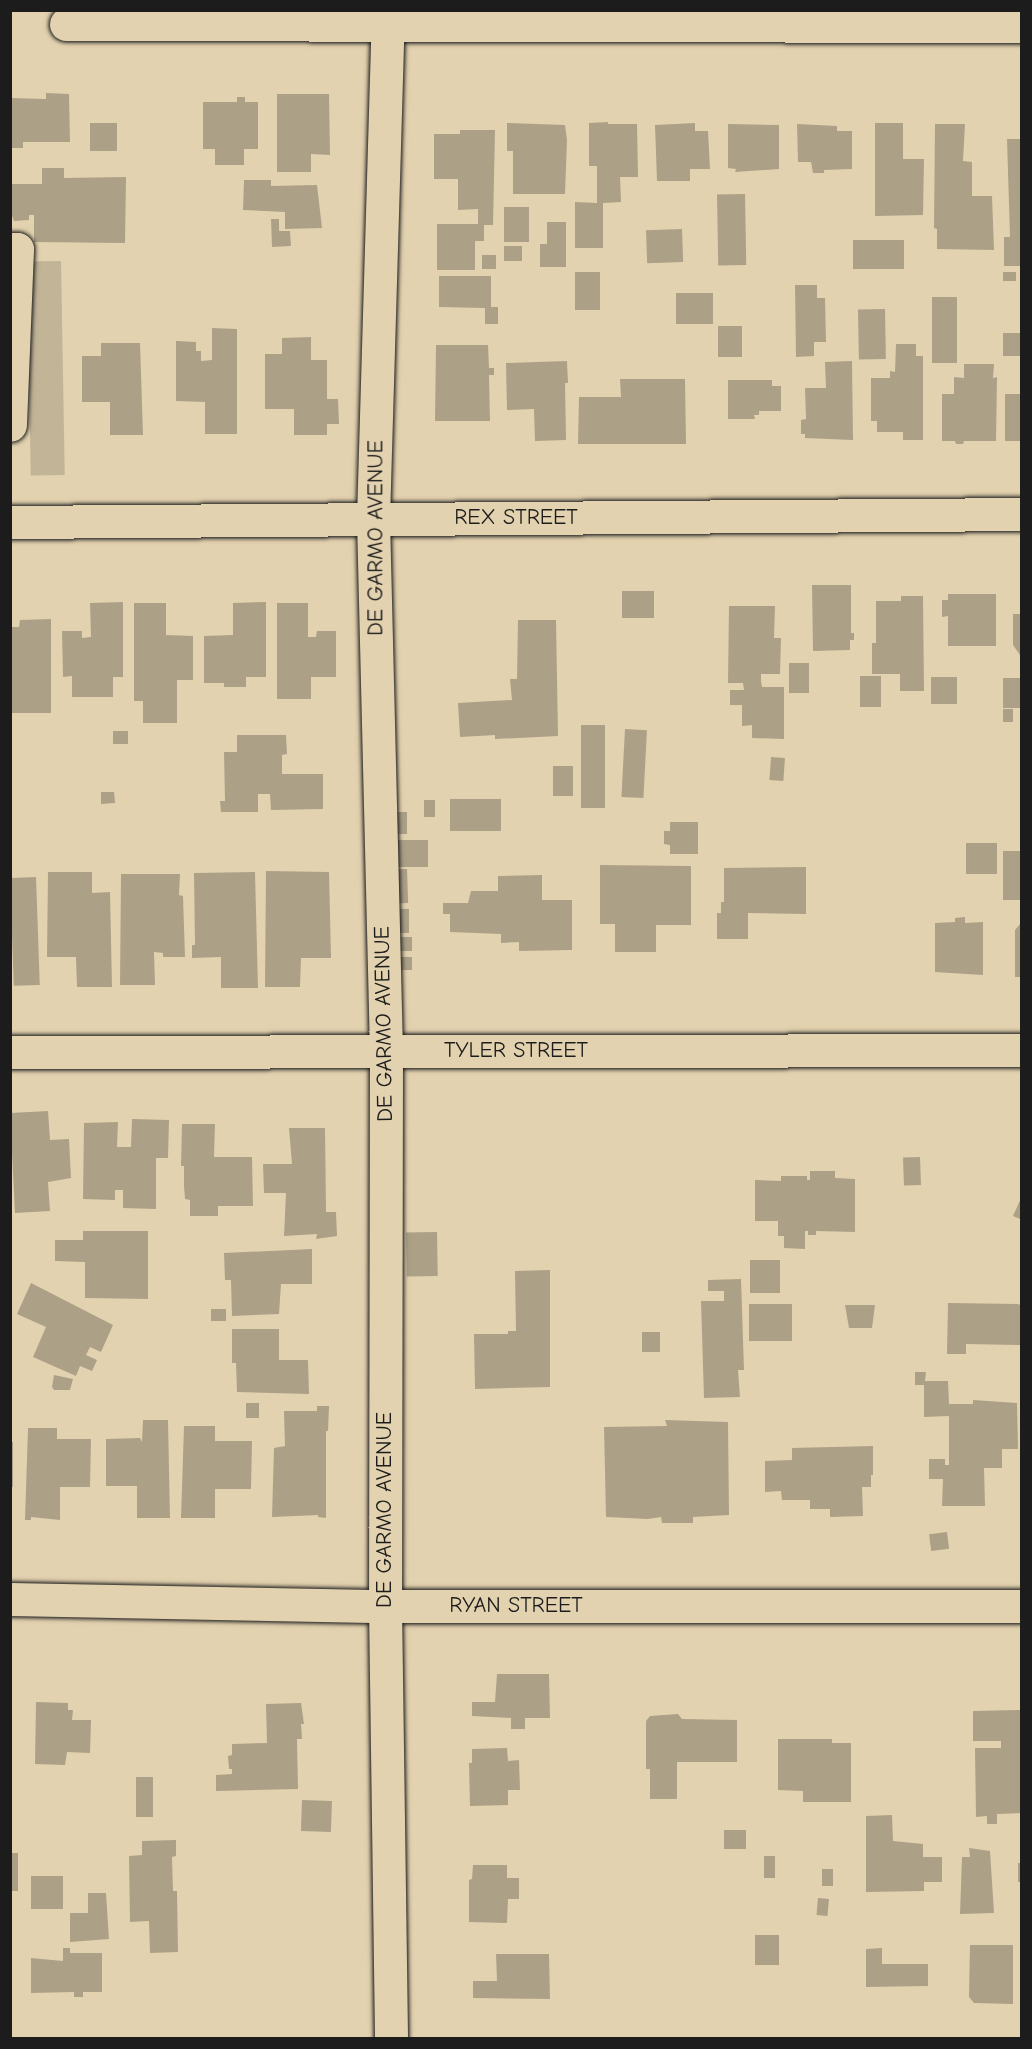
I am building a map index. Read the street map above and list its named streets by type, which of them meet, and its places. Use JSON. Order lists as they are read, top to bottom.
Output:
{
  "streets": {
    "street": [
      "REX STREET",
      "DE GARMO AVENUE",
      "TYLER STREET",
      "RYAN STREET"
    ]
  },
  "crossings": [
    ["REX STREET", "DE GARMO AVENUE"],
    ["DE GARMO AVENUE", "TYLER STREET"],
    ["DE GARMO AVENUE", "RYAN STREET"]
  ]
}
